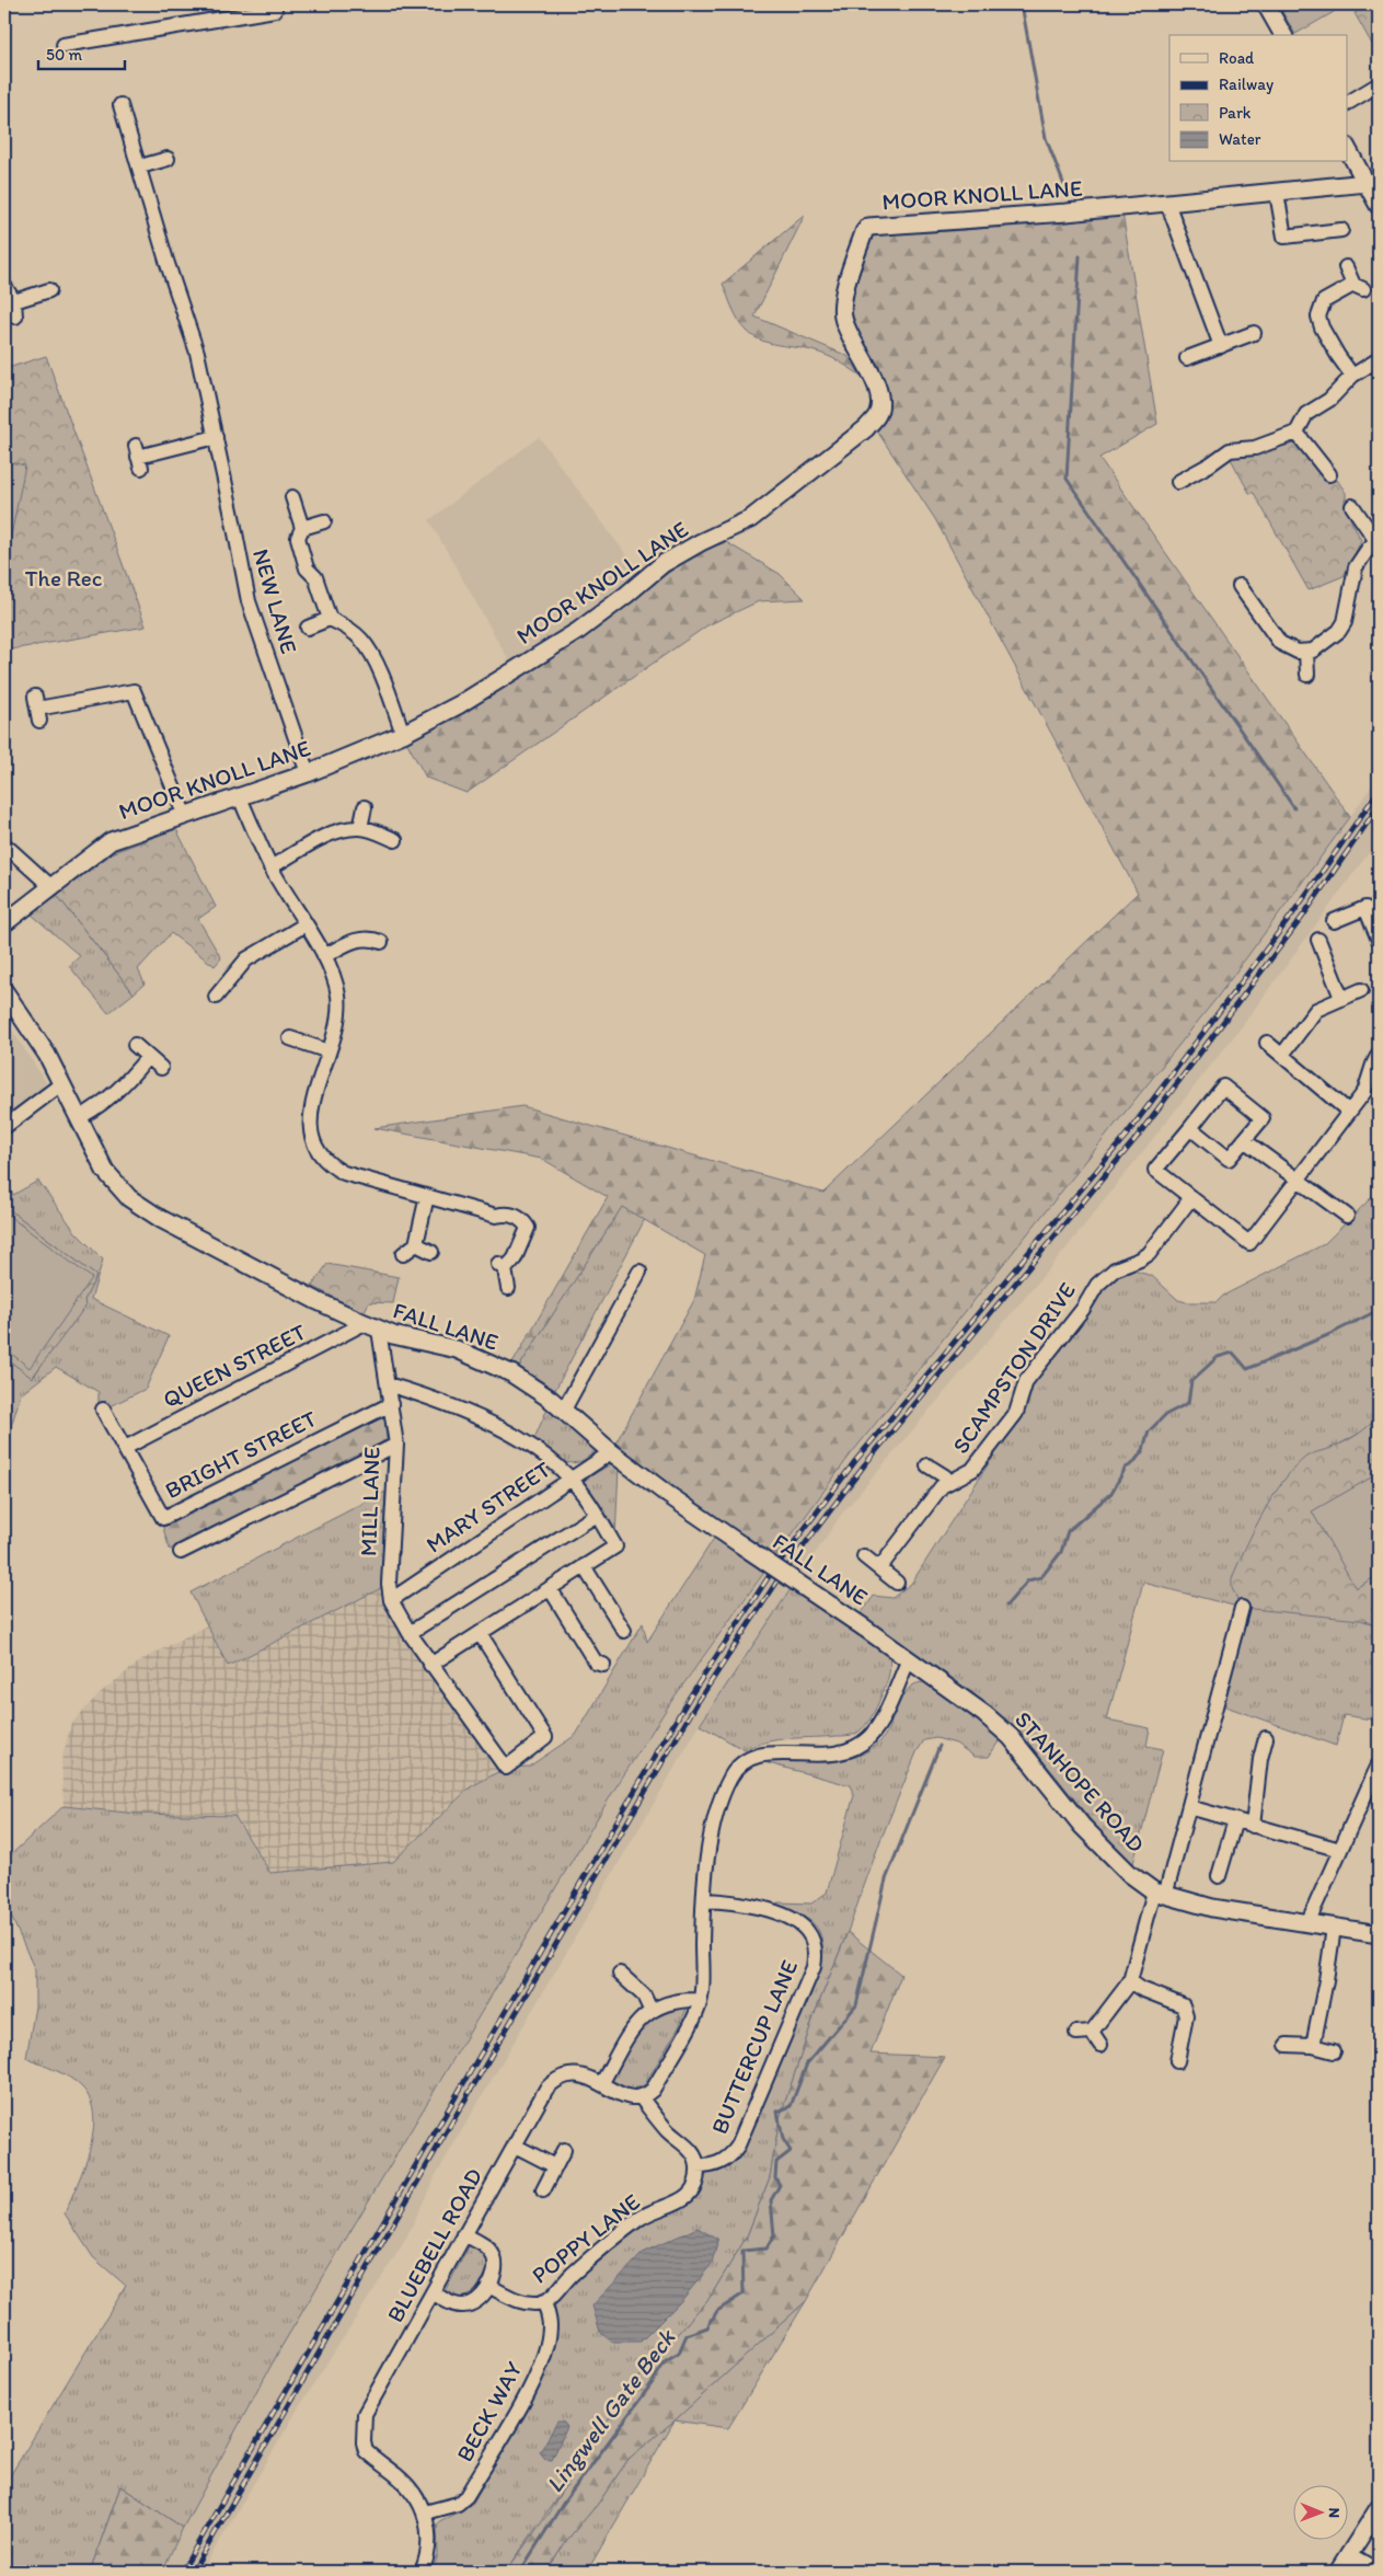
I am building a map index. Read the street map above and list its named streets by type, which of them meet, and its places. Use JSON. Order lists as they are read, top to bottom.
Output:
{
  "streets": {
    "street": [
      "MOOR KNOLL LANE",
      "NEW LANE",
      "FALL LANE",
      "QUEEN STREET",
      "SCAMPSTON DRIVE",
      "BRIGHT STREET",
      "MILL LANE",
      "MARY STREET",
      "STANHOPE ROAD",
      "BUTTERCUP LANE",
      "POPPY LANE",
      "BLUEBELL ROAD",
      "BECK WAY"
    ]
  },
  "crossings": [
    ["MOOR KNOLL LANE", "NEW LANE"],
    ["FALL LANE", "QUEEN STREET"],
    ["FALL LANE", "MILL LANE"],
    ["FALL LANE", "MARY STREET"],
    ["FALL LANE", "STANHOPE ROAD"],
    ["QUEEN STREET", "BRIGHT STREET"],
    ["QUEEN STREET", "MILL LANE"],
    ["BRIGHT STREET", "MILL LANE"],
    ["MILL LANE", "MARY STREET"],
    ["BUTTERCUP LANE", "POPPY LANE"],
    ["POPPY LANE", "BECK WAY"],
    ["BLUEBELL ROAD", "BECK WAY"]
  ],
  "water": ["Lingwell Gate Beck"],
  "parks": ["The Rec"],
  "legend": [
    "Road",
    "Railway",
    "Park",
    "Water"
  ],
  "scale_bar": "50 m",
  "north": "right"
}
